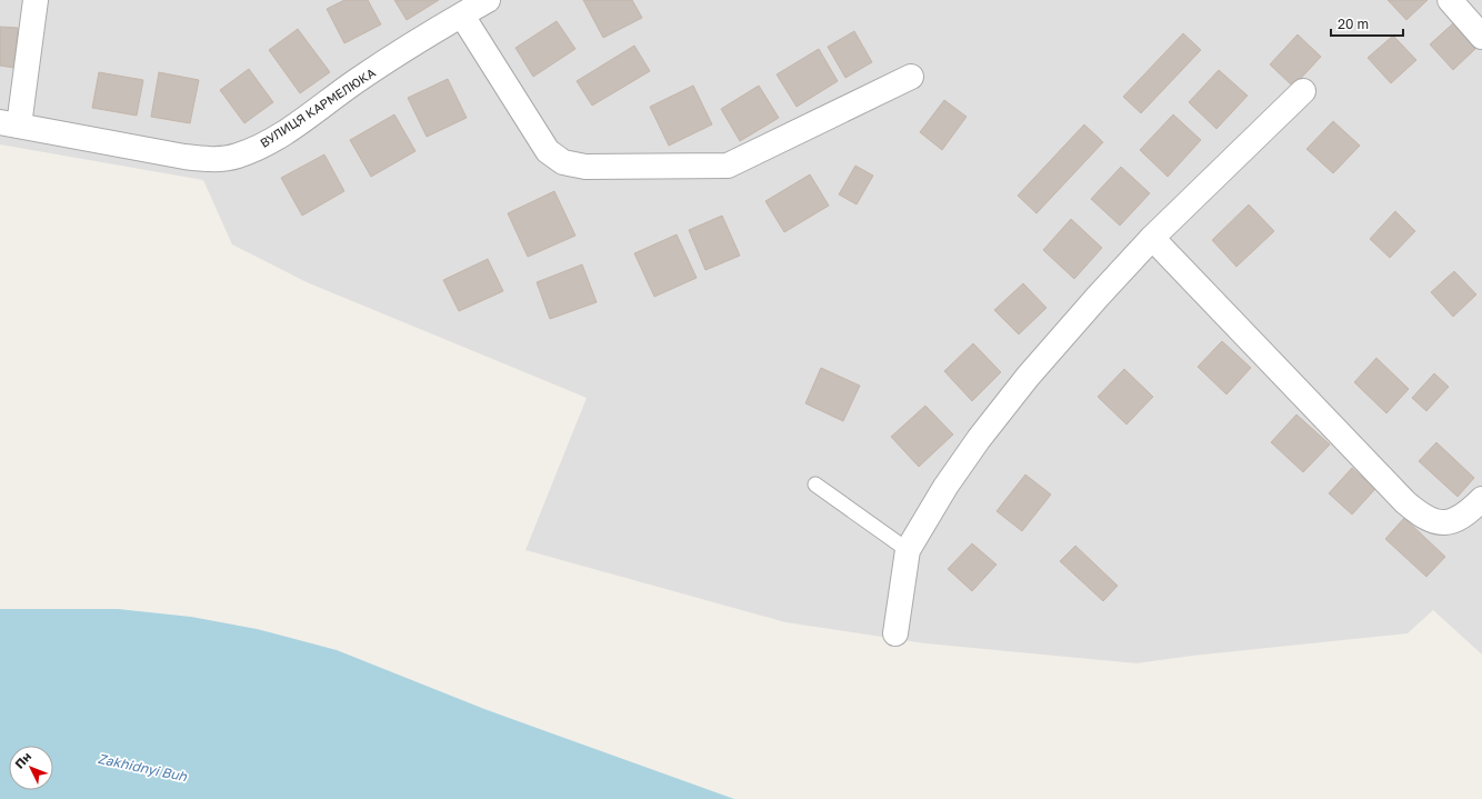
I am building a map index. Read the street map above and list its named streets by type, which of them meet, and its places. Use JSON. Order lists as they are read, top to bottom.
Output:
{
  "streets": {
    "street": ["ВУЛИЦЯ КАРМЕЛЮКА"]
  },
  "water": ["Zakhidnyi Buh"],
  "scale_bar": "20 m",
  "north": "top left"
}
